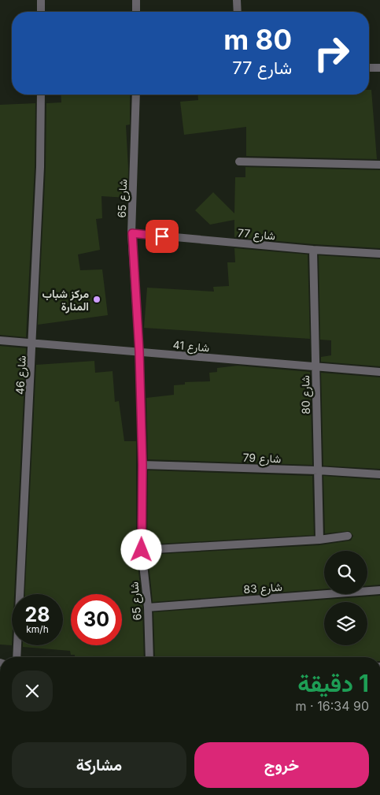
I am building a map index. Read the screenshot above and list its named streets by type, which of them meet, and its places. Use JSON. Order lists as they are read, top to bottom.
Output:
{
  "streets": {
    "street": [
      "شارع 65",
      "شارع 77",
      "شارع 41",
      "شارع 46",
      "شارع 80",
      "شارع 79",
      "شارع 83"
    ]
  },
  "crossings": [
    ["شارع 65", "شارع 77"],
    ["شارع 65", "شارع 41"],
    ["شارع 65", "شارع 79"],
    ["شارع 65", "شارع 83"],
    ["شارع 77", "شارع 80"],
    ["شارع 41", "شارع 46"],
    ["شارع 41", "شارع 80"],
    ["شارع 80", "شارع 79"]
  ],
  "places": ["مركز شباب المنارة"],
  "page": {
    "turn": ["80 m", "شارع 77"],
    "speed": "28 km/h",
    "limit": "30",
    "heading": ["1 دقيقة", "90 m · 16:34"],
    "buttons": ["خروج", "مشاركة"]
  }
}
